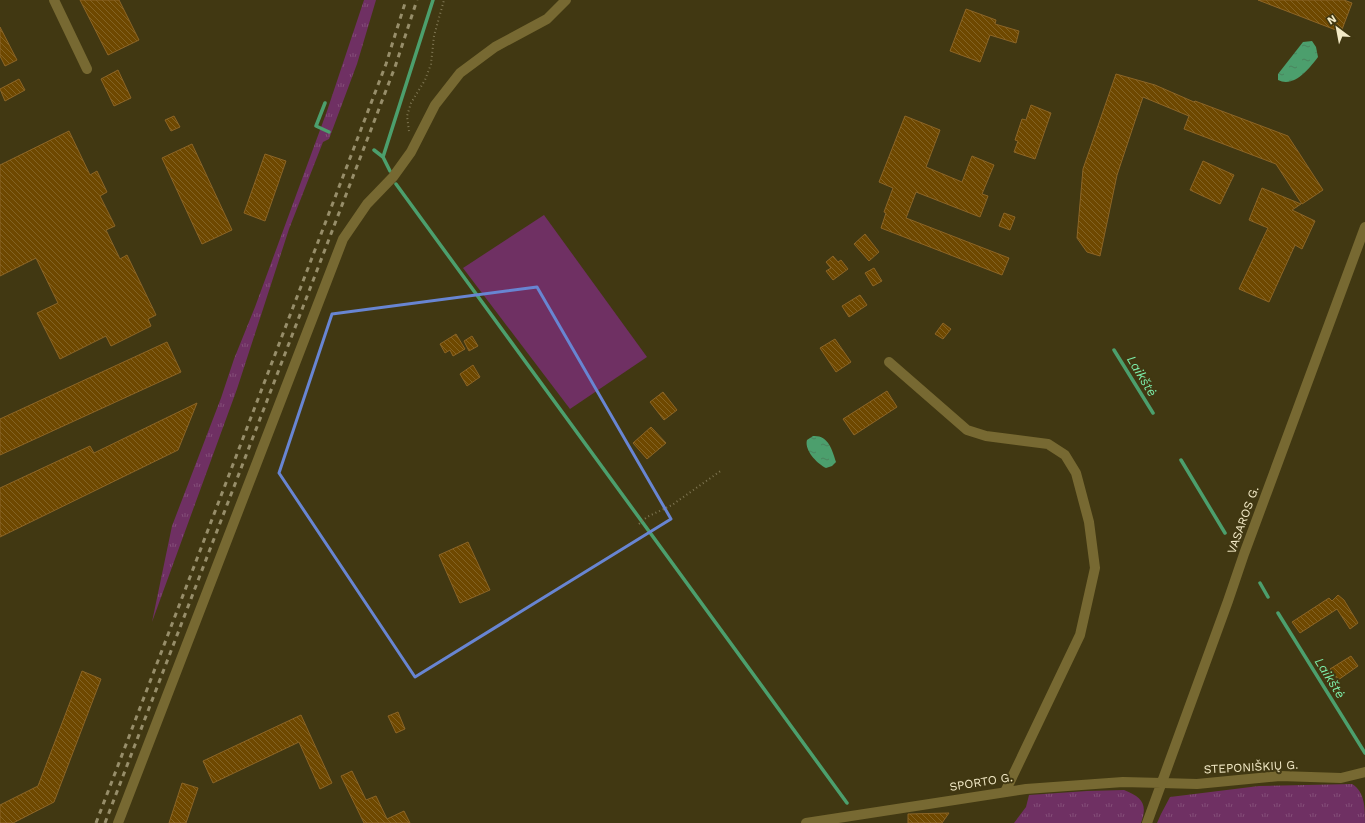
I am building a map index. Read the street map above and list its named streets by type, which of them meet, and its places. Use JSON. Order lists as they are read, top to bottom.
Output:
{
  "streets": {
    "street": ["VASAROS G.", "STEPONIŠKIŲ G.", "SPORTO G."]
  },
  "crossings": [
    ["VASAROS G.", "STEPONIŠKIŲ G."],
    ["VASAROS G.", "SPORTO G."],
    ["STEPONIŠKIŲ G.", "SPORTO G."]
  ],
  "water": ["Laikštė"],
  "north": "top left"
}
